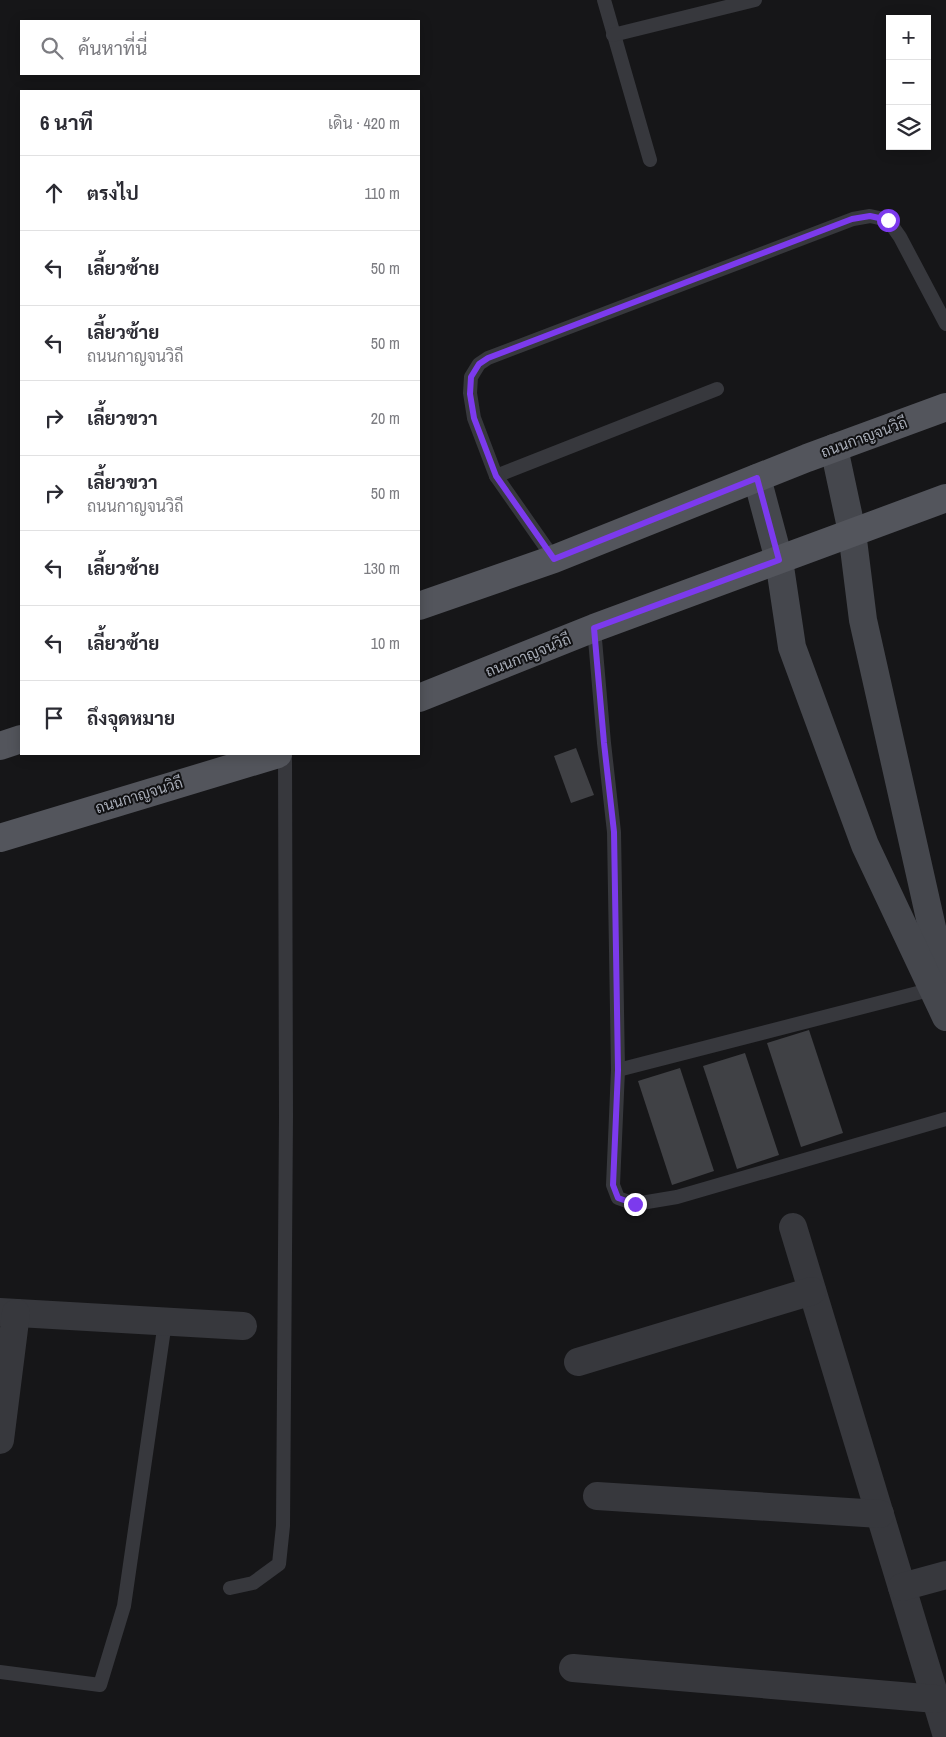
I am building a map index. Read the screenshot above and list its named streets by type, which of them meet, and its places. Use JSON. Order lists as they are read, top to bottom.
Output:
{
  "streets": {
    "main road": ["ถนนกาญจนวิถี"]
  },
  "page": {
    "map_buttons": ["+", "−"],
    "search": "ค้นหาที่นี่",
    "heading": ["6 นาที", "เดิน · 420 m"],
    "list": [
      ["ตรงไป", "110 m"],
      ["เลี้ยวซ้าย", "50 m"],
      ["เลี้ยวซ้าย", "ถนนกาญจนวิถี", "50 m"],
      ["เลี้ยวขวา", "20 m"],
      ["เลี้ยวขวา", "ถนนกาญจนวิถี", "50 m"],
      ["เลี้ยวซ้าย", "130 m"],
      ["เลี้ยวซ้าย", "10 m"],
      "ถึงจุดหมาย"
    ]
  }
}
